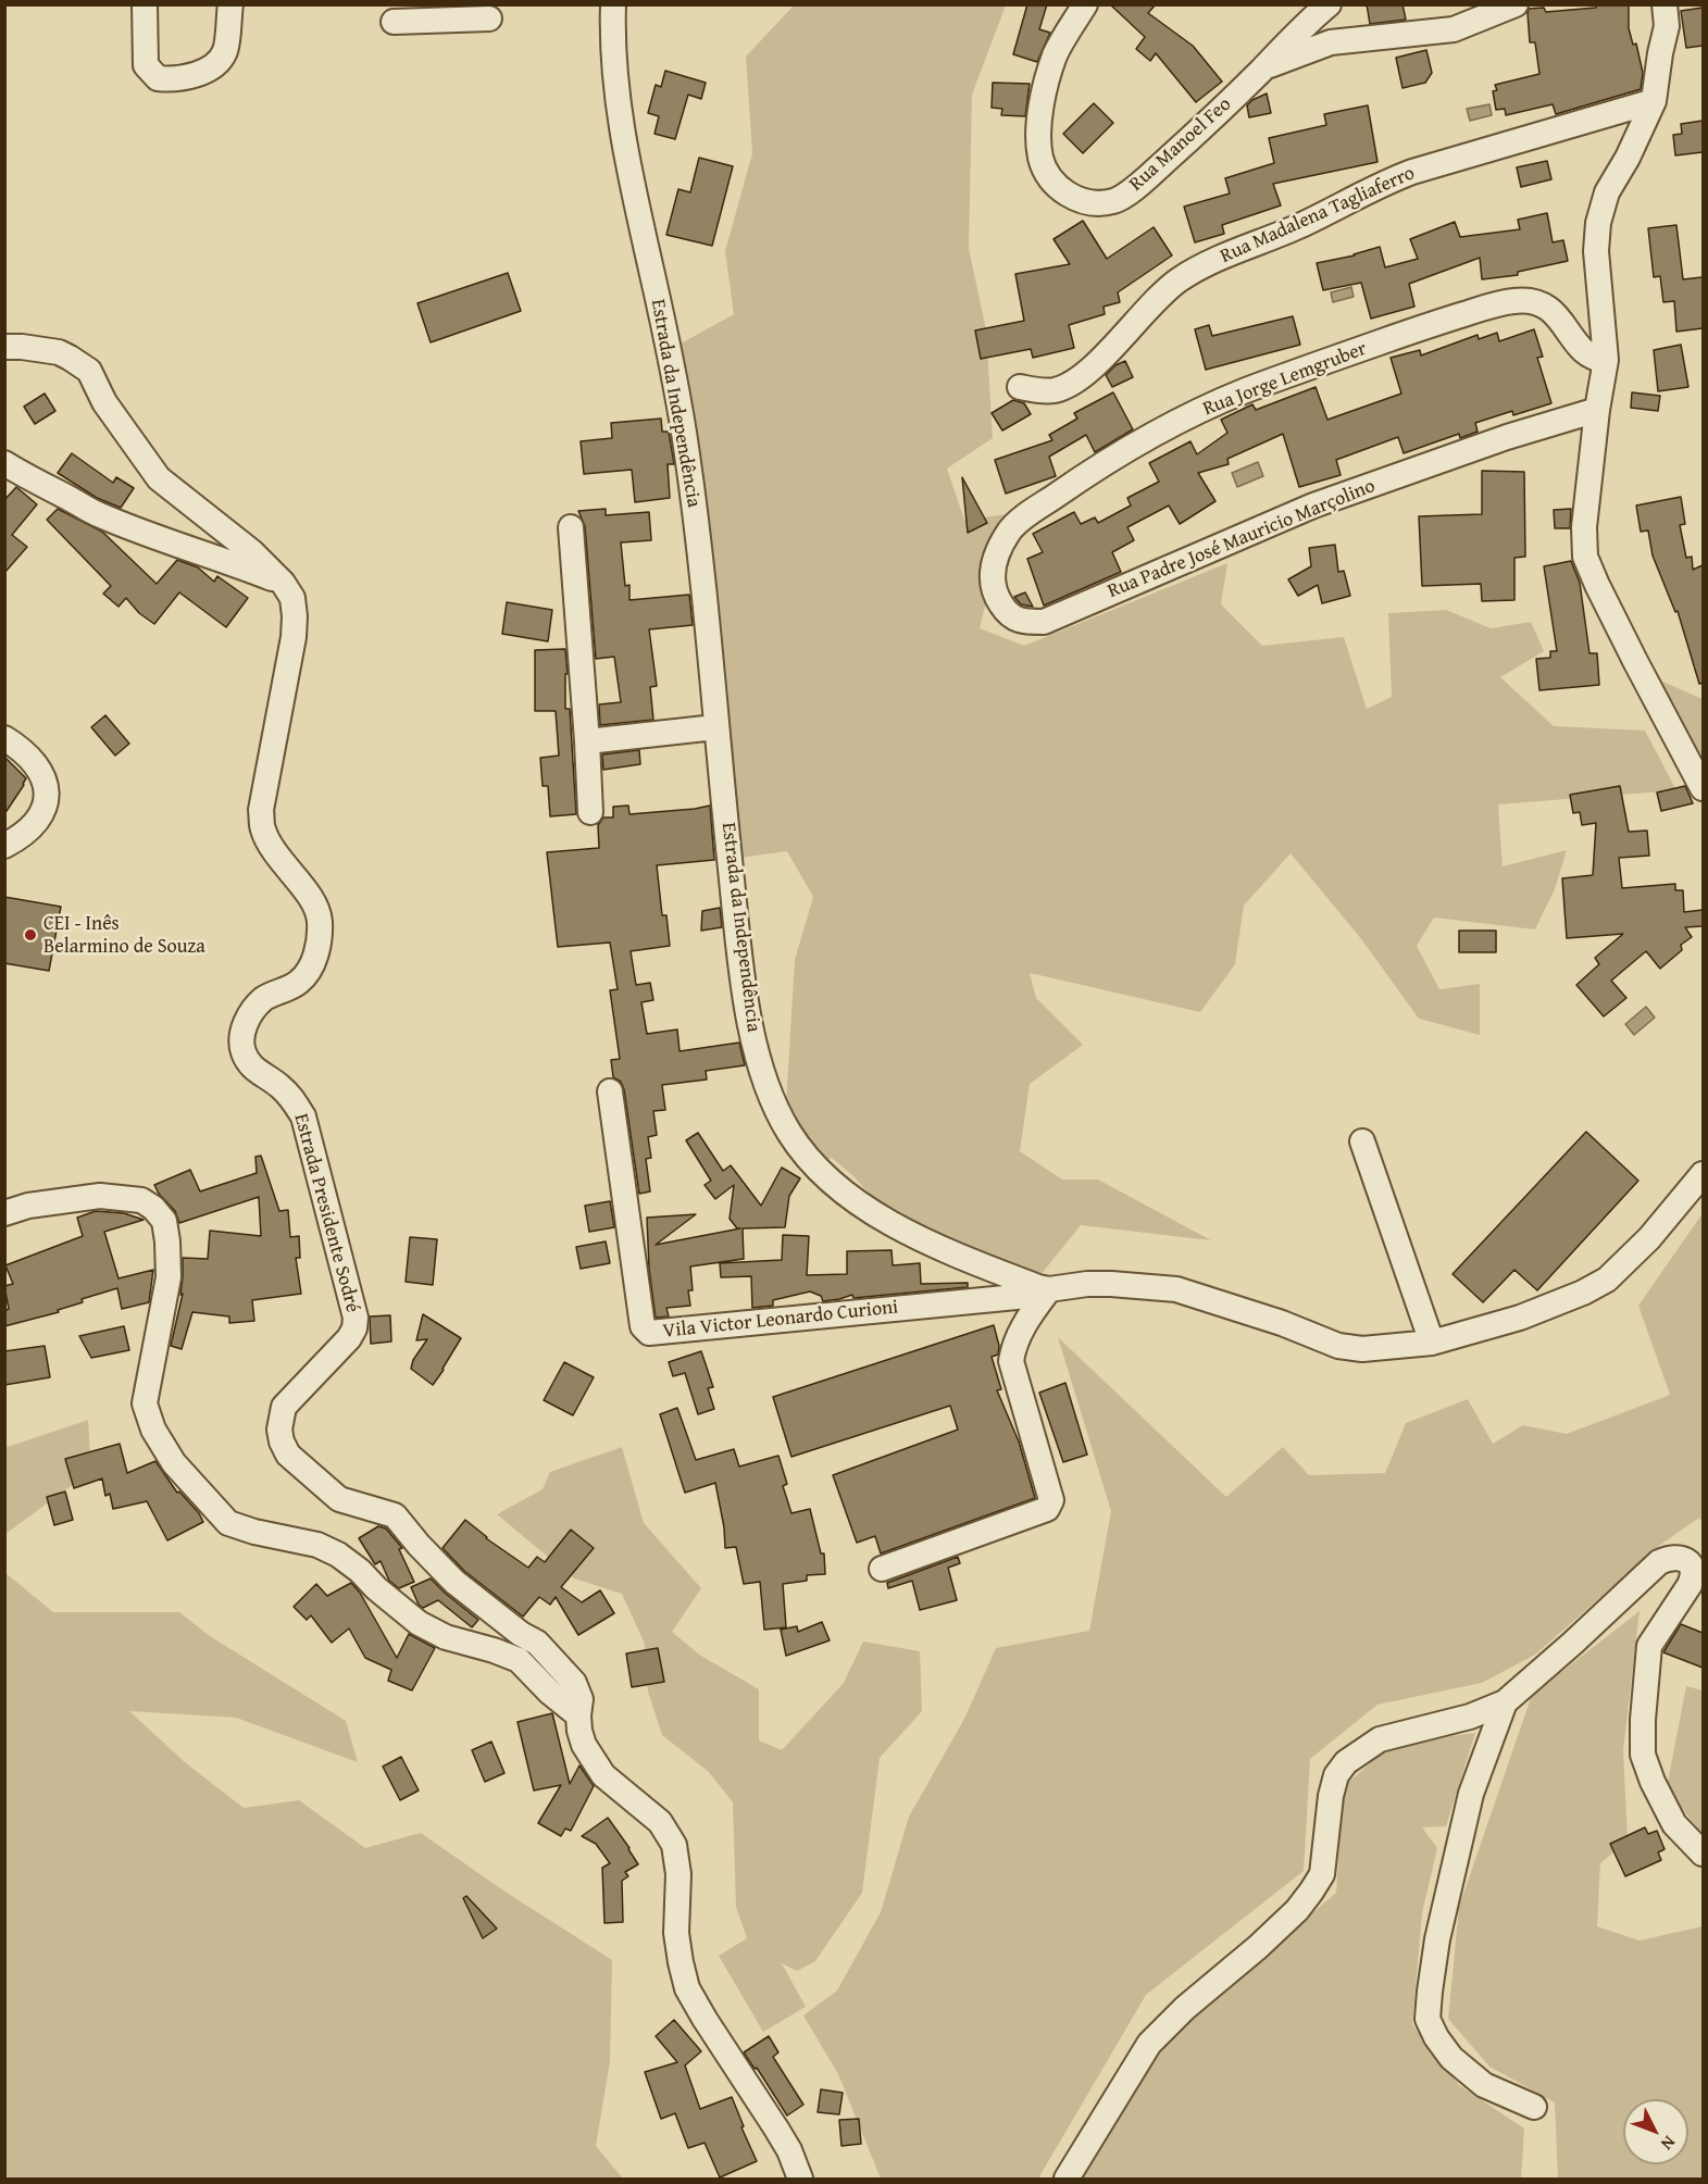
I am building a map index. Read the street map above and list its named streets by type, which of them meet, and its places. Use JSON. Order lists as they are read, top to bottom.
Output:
{
  "streets": {
    "street": [
      "Rua Manoel Feo",
      "Rua Madalena Tagliaferro",
      "Rua Jorge Lemgruber",
      "Estrada da Independência",
      "Rua Padre José Mauricio Marçolino",
      "Estrada Presidente Sodré",
      "Vila Victor Leonardo Curioni"
    ]
  },
  "crossings": [
    ["Rua Jorge Lemgruber", "Rua Padre José Mauricio Marçolino"],
    ["Estrada da Independência", "Vila Victor Leonardo Curioni"]
  ],
  "places": ["CEI - Inês Belarmino de Souza"],
  "north": "bottom right"
}
